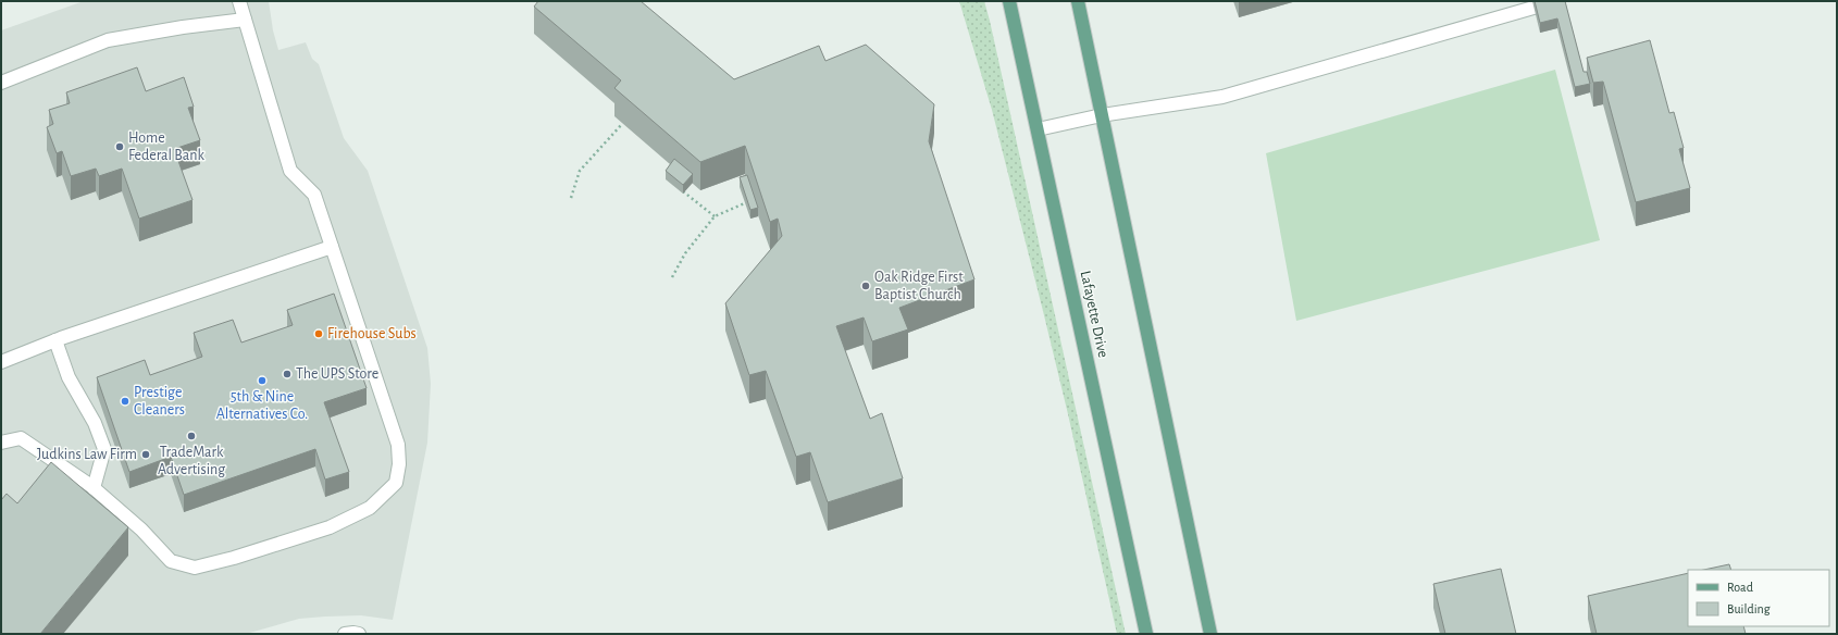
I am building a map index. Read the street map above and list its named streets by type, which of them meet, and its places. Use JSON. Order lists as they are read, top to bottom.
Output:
{
  "streets": {
    "main road": ["Lafayette Drive"]
  },
  "places": [
    "Home Federal Bank",
    "Oak Ridge First Baptist Church",
    "Firehouse Subs",
    "The UPS Store",
    "5th & Nine Alternatives Co.",
    "Prestige Cleaners",
    "TradeMark Advertising",
    "Judkins Law Firm"
  ],
  "legend": ["Road", "Building"]
}
